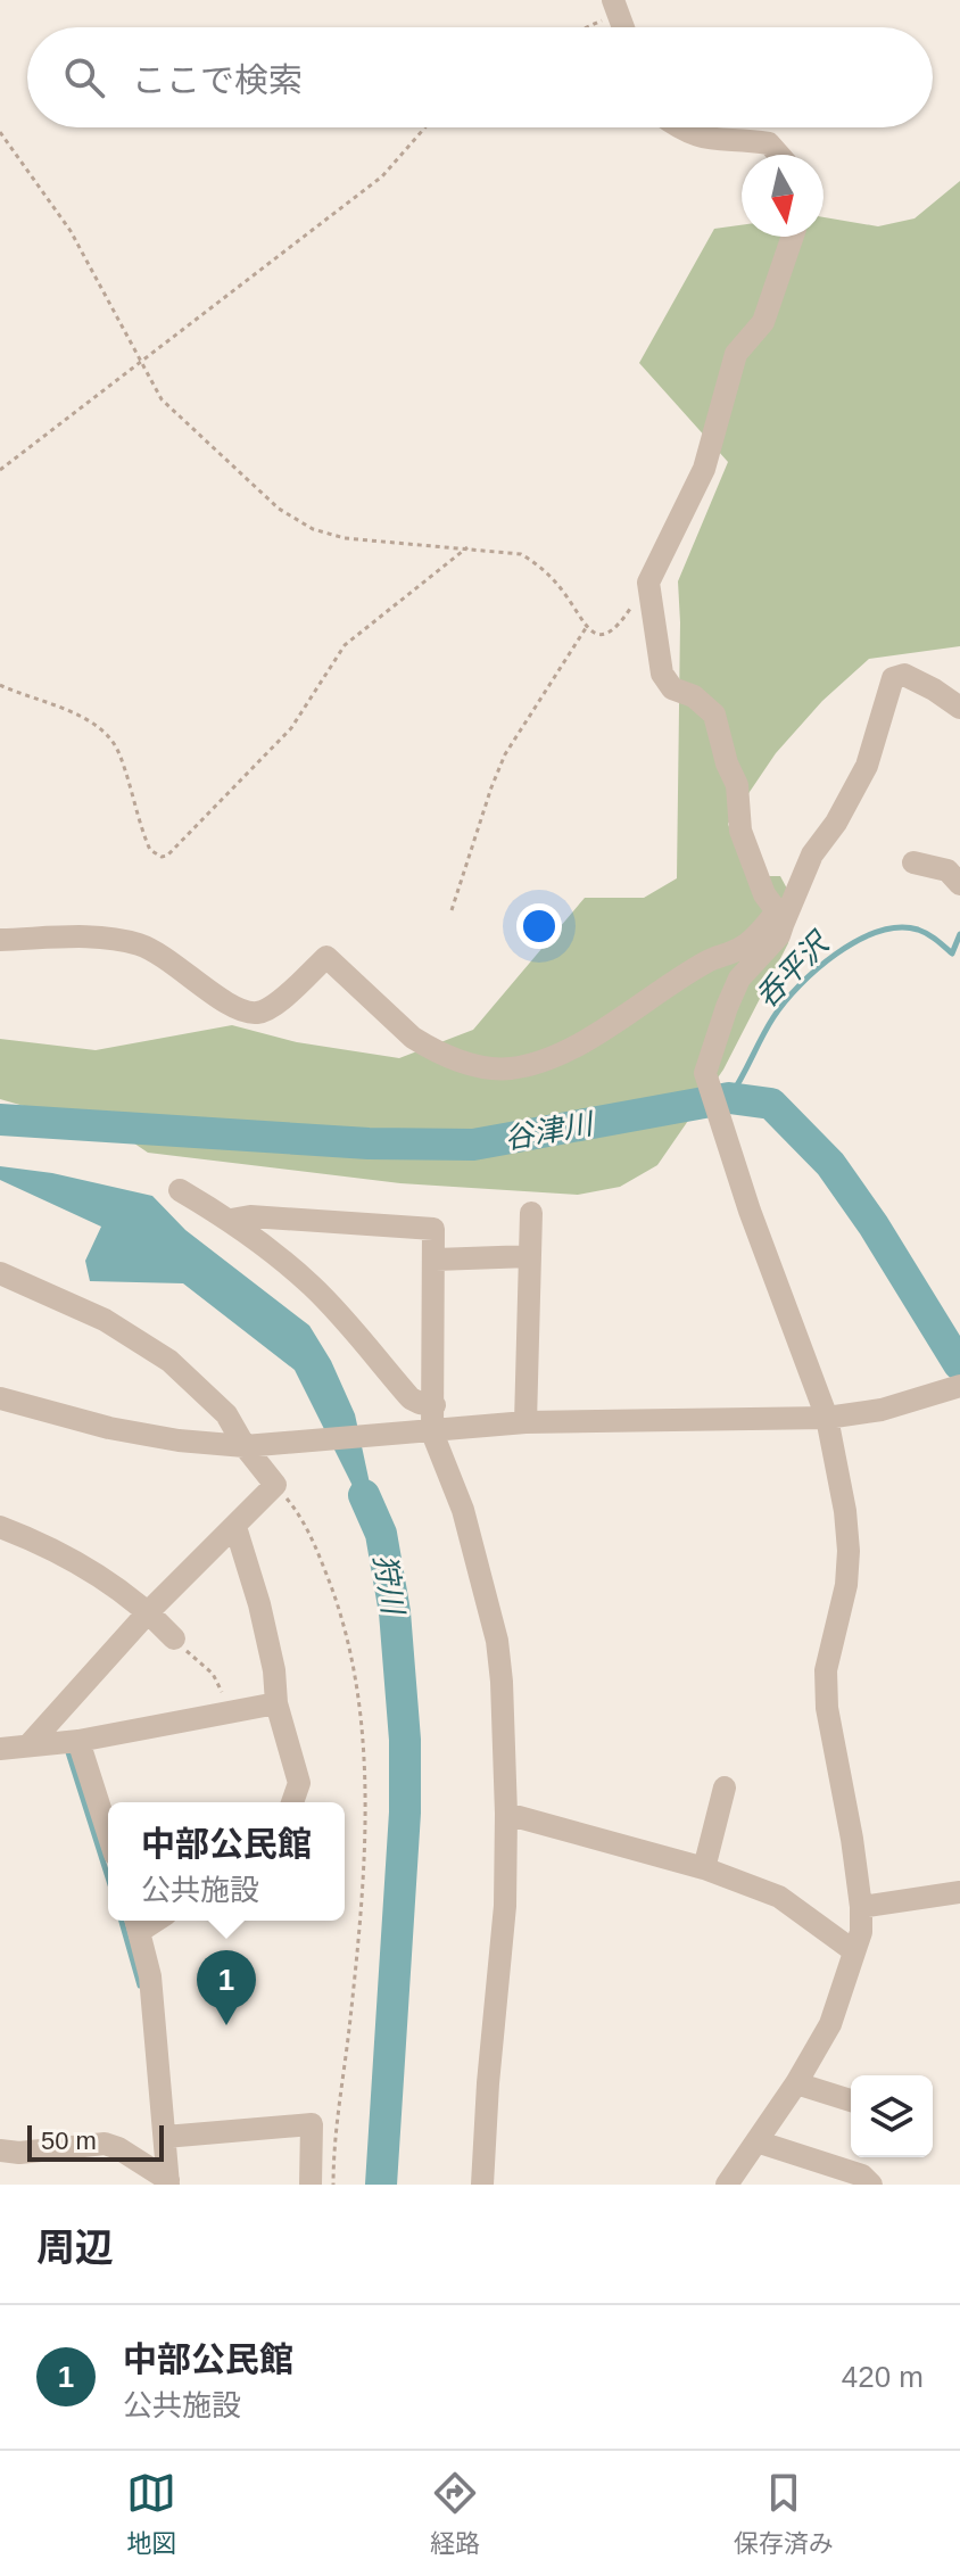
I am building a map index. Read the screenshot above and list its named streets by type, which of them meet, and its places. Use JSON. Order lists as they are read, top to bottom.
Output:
{
  "water": ["呑平沢", "谷津川", "狩川"],
  "scale_bar": "50 m",
  "north": "bottom",
  "page": {
    "search": "ここで検索",
    "popup": ["中部公民館", "公共施設"],
    "pins": "1",
    "scale": "50 m",
    "heading": "周辺",
    "list": [
      {
        "mark": "1",
        "name": "中部公民館",
        "note": "公共施設",
        "value": "420 m"
      }
    ],
    "nav": ["地図", "経路", "保存済み"]
  }
}
